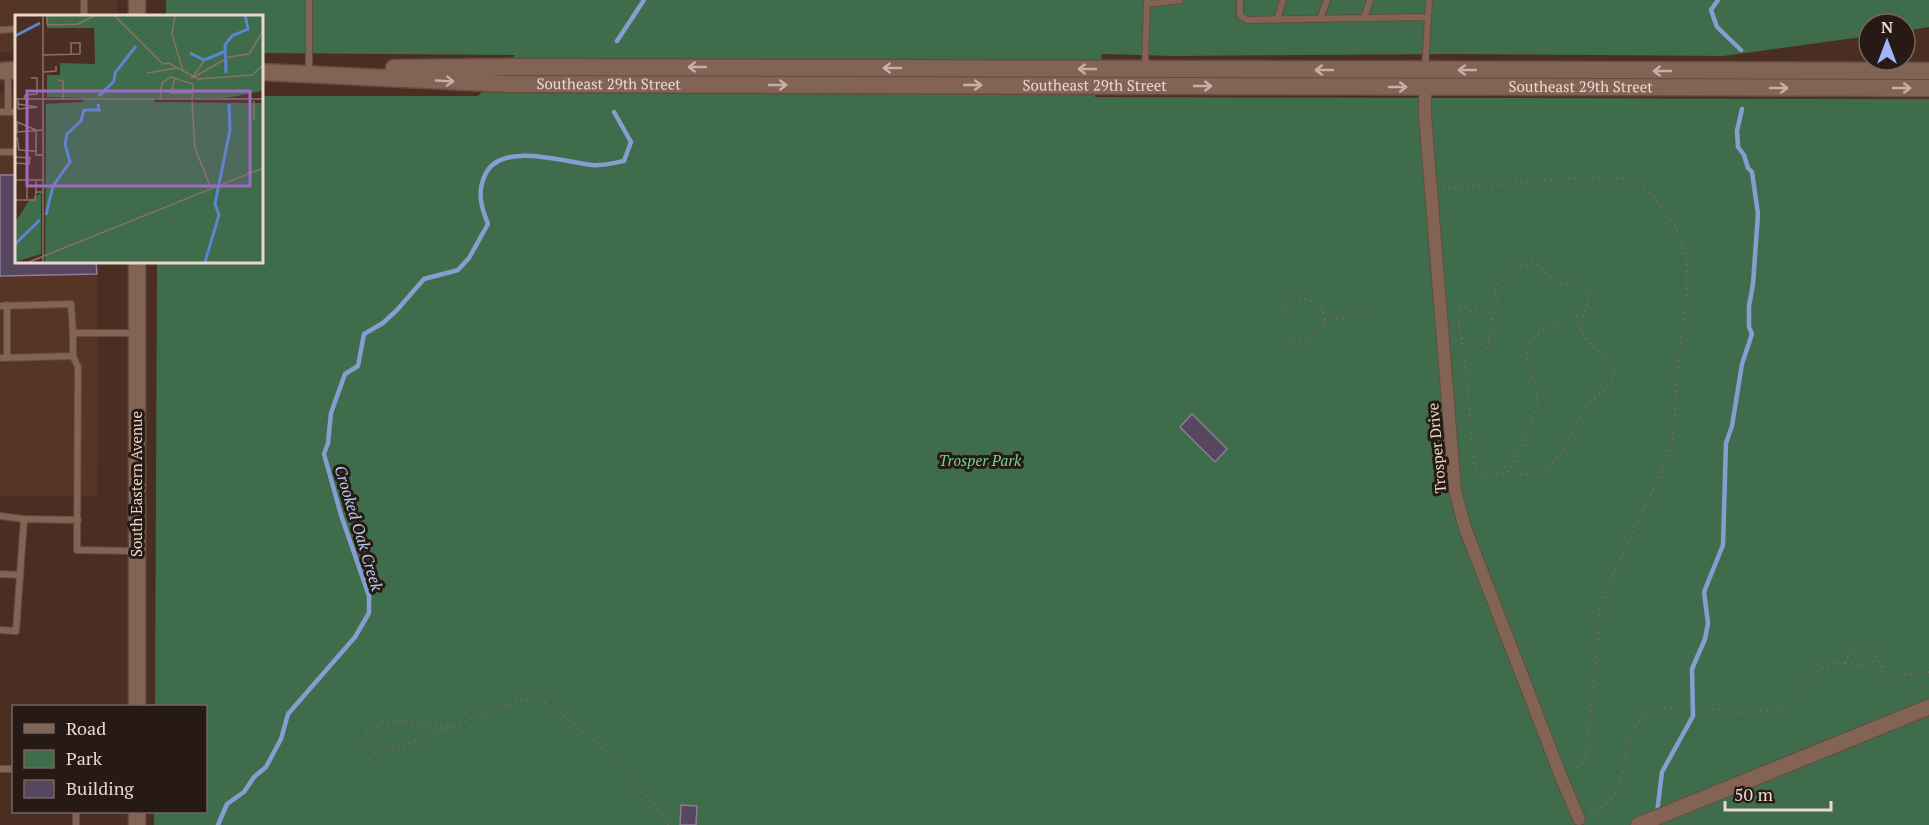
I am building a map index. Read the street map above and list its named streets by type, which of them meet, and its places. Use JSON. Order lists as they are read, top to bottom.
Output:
{
  "streets": {
    "main road": ["Southeast 29th Street", "South Eastern Avenue"],
    "street": ["Trosper Drive"]
  },
  "crossings": [
    ["Southeast 29th Street", "Trosper Drive"]
  ],
  "water": ["Crooked Oak Creek"],
  "parks": ["Trosper Park"],
  "legend": ["Road", "Park", "Building"],
  "scale_bar": "50 m",
  "north": "top"
}
